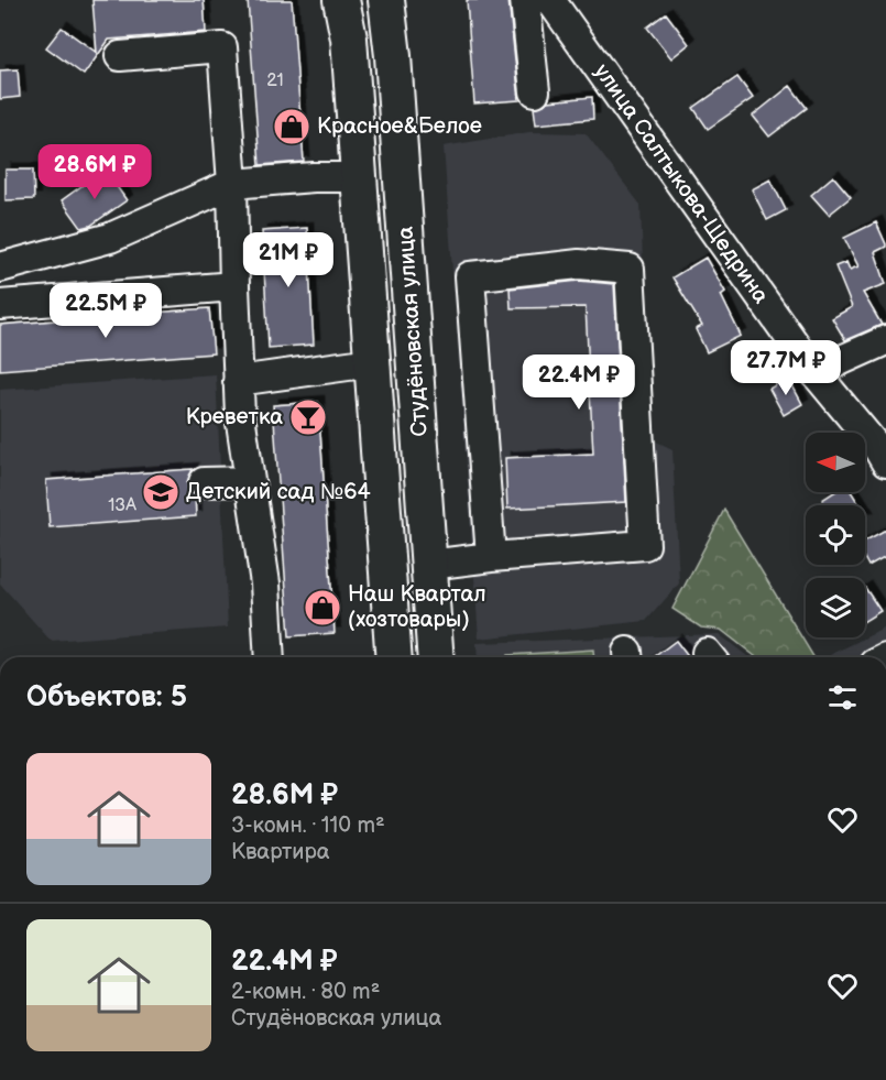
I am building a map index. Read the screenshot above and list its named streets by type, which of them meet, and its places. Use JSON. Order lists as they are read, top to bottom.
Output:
{
  "streets": {
    "main road": ["Студёновская улица"],
    "street": ["улица Салтыкова-Щедрина"]
  },
  "places": {
    "shop": ["Красное&Белое", "Наш Квартал (хозтовары)"],
    "bar": ["Креветка"],
    "school or university": ["Детский сад №64"]
  },
  "house_numbers": ["21", "13А"],
  "north": "left",
  "page": {
    "price": [
      "28.6M ₽",
      "21M ₽",
      "22.5M ₽",
      "27.7M ₽",
      "22.4M ₽"
    ],
    "heading": "Объектов: 5",
    "list": [
      {
        "name": "28.6M ₽",
        "note": "3-комн. · 110 m² · Квартира"
      },
      {
        "name": "22.4M ₽",
        "note": "2-комн. · 80 m² · Студёновская улица"
      }
    ]
  }
}
